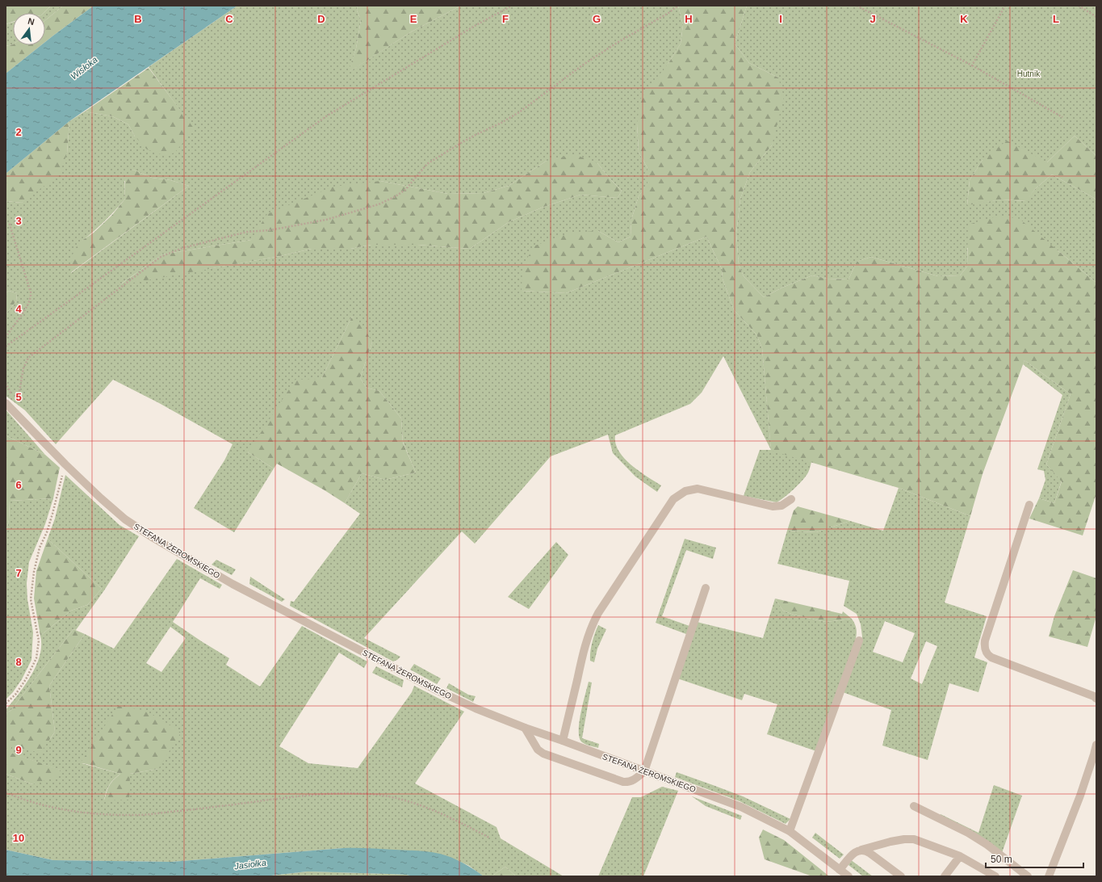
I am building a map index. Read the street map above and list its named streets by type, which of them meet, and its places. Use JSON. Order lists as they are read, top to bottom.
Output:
{
  "streets": {
    "street": ["STEFANA ŻEROMSKIEGO"]
  },
  "water": ["Wisłoka", "Jasiołka"],
  "parks": ["Hutnik"],
  "scale_bar": "50 m",
  "north": "top",
  "grid": {
    "columns": [
      "B",
      "C",
      "D",
      "E",
      "F",
      "G",
      "H",
      "I",
      "J",
      "K",
      "L"
    ],
    "rows": [
      "2",
      "3",
      "4",
      "5",
      "6",
      "7",
      "8",
      "9",
      "10"
    ]
  }
}
